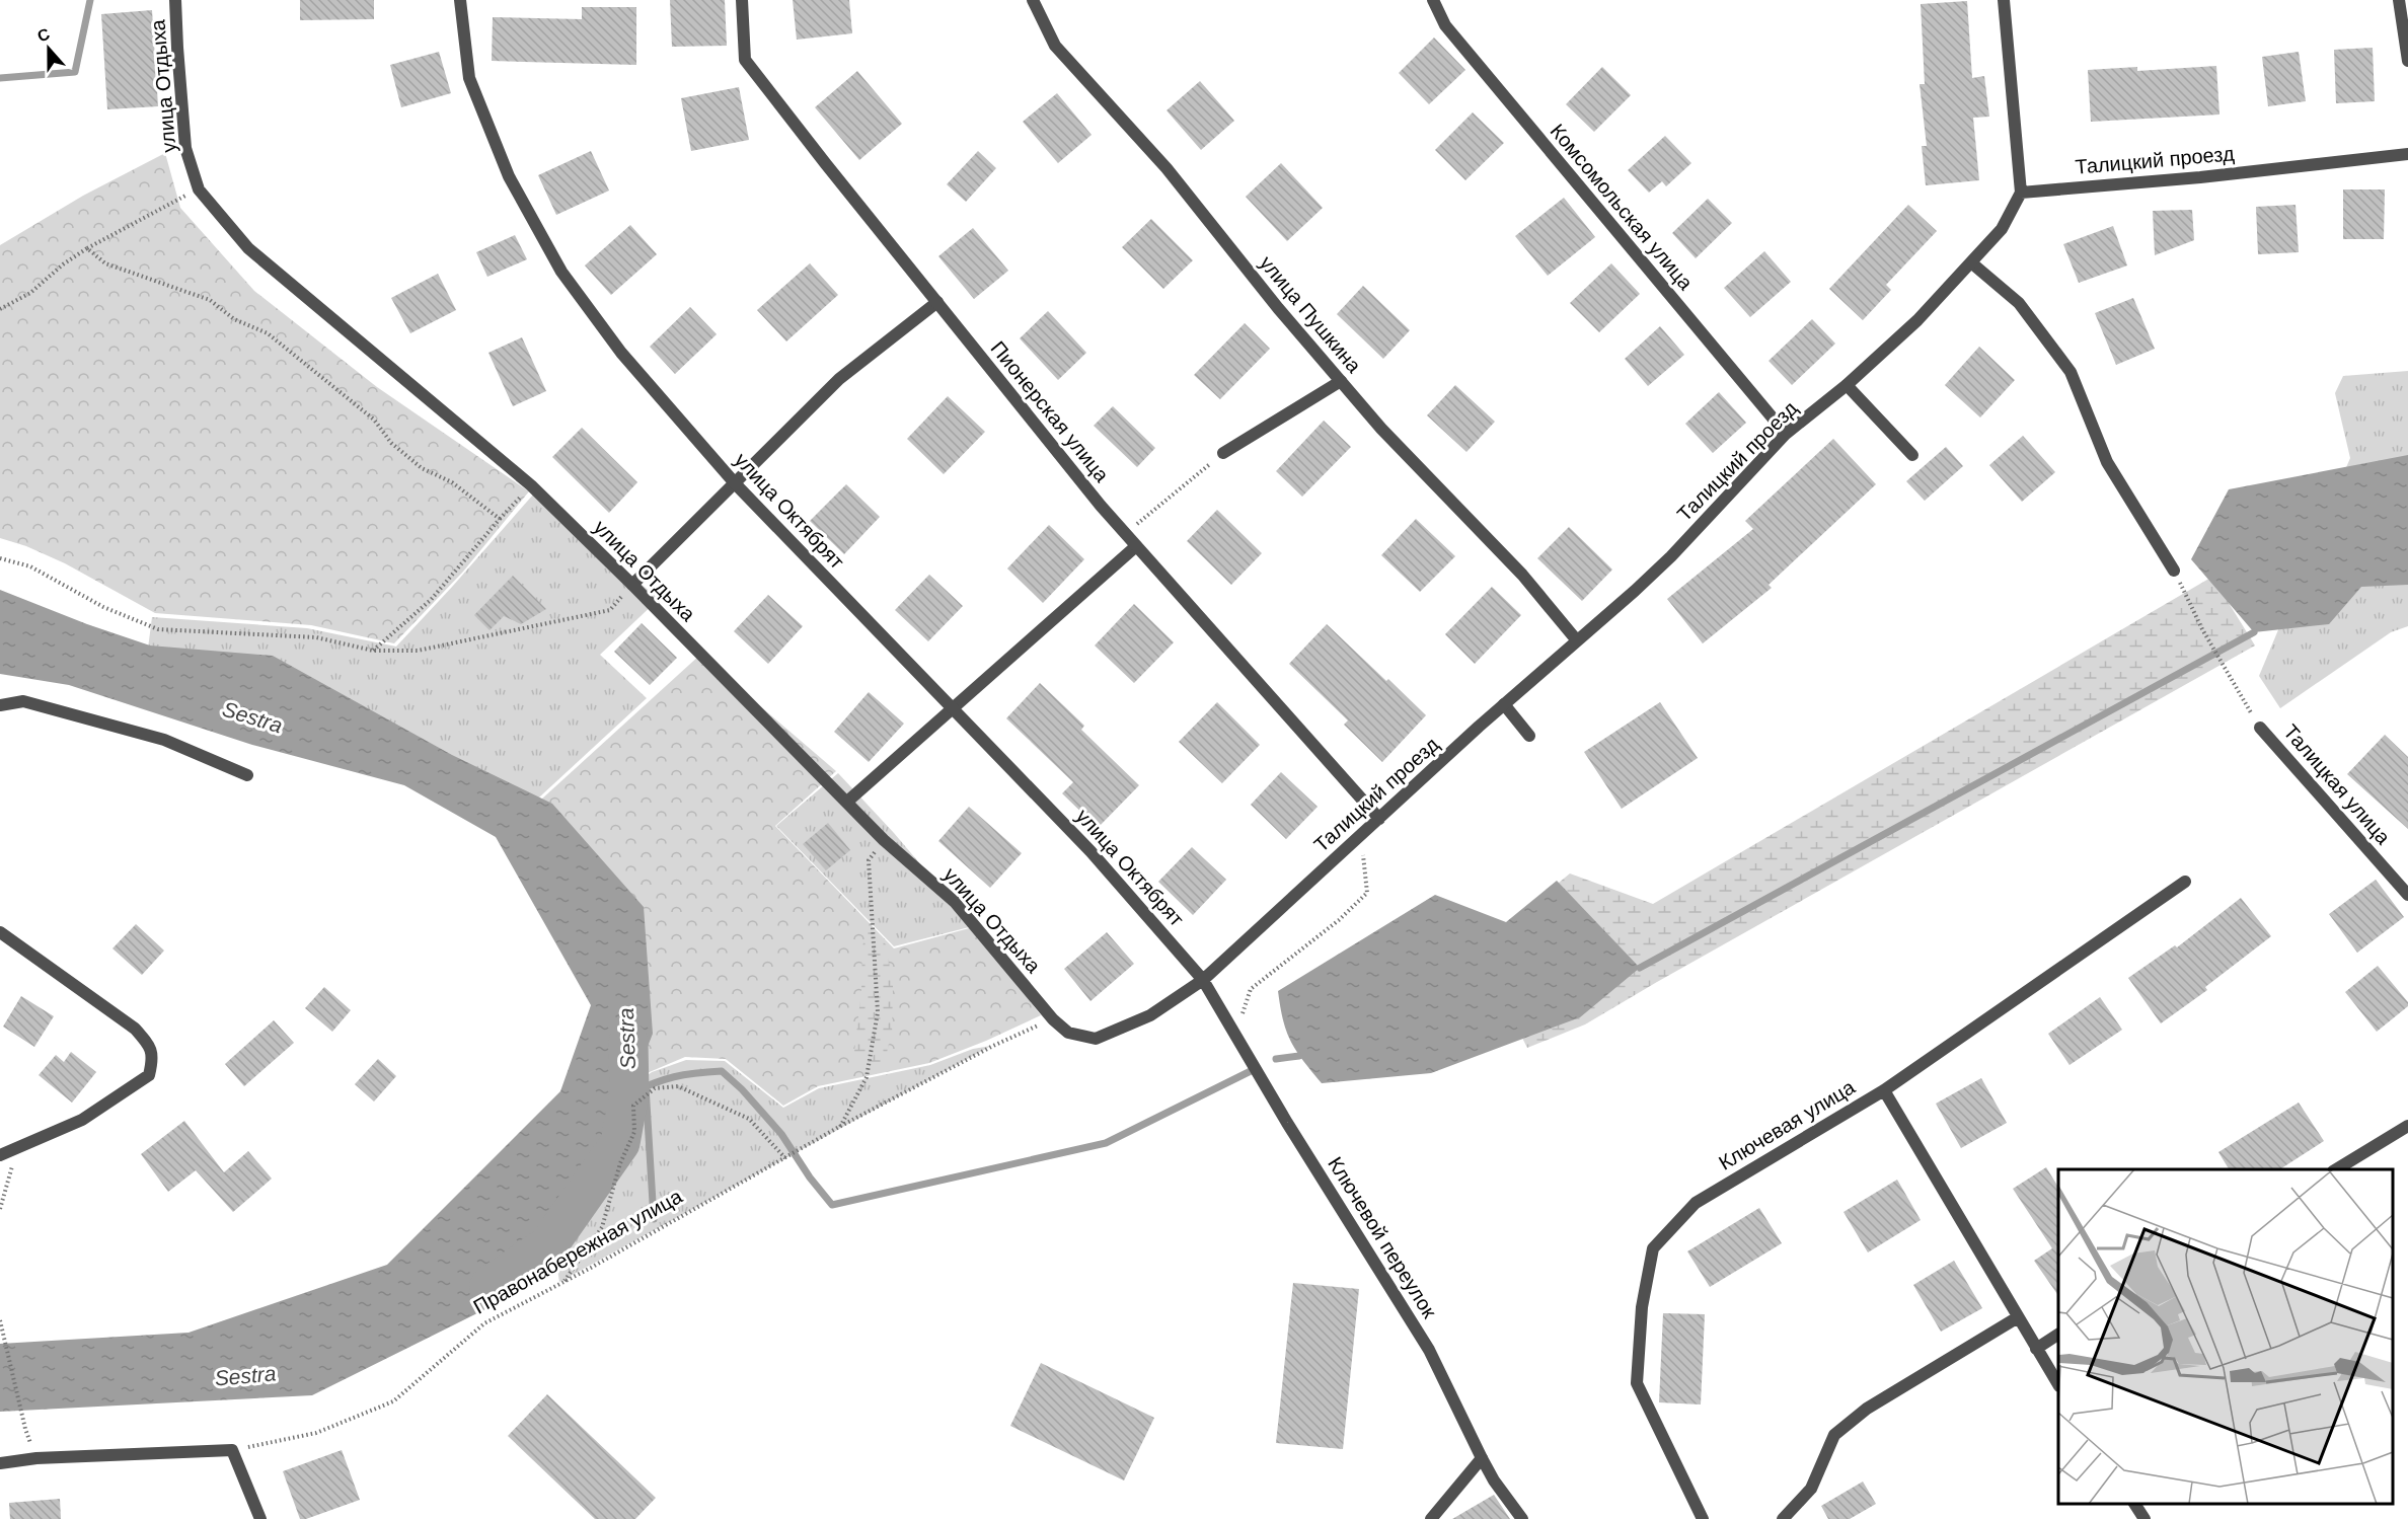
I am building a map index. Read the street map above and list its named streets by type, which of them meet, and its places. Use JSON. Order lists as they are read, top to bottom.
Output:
{
  "streets": {
    "street": [
      "улица Отдыха",
      "Талицкий проезд",
      "Комсомольская улица",
      "улица Пушкина",
      "Пионерская улица",
      "улица Октябрят",
      "Талицкая улица",
      "Ключевая улица",
      "Ключевой переулок"
    ],
    "path": ["Правонабережная улица"]
  },
  "crossings": [
    ["улица Отдыха", "Талицкий проезд"],
    ["улица Отдыха", "улица Октябрят"],
    ["улица Отдыха", "Ключевой переулок"],
    ["улица Отдыха", "Правонабережная улица"],
    ["Талицкий проезд", "Комсомольская улица"],
    ["Талицкий проезд", "улица Пушкина"],
    ["Талицкий проезд", "Пионерская улица"],
    ["Талицкий проезд", "улица Октябрят"],
    ["Талицкий проезд", "Ключевой переулок"],
    ["улица Октябрят", "Ключевой переулок"]
  ],
  "water": ["Sestra"],
  "north": "top"
}
